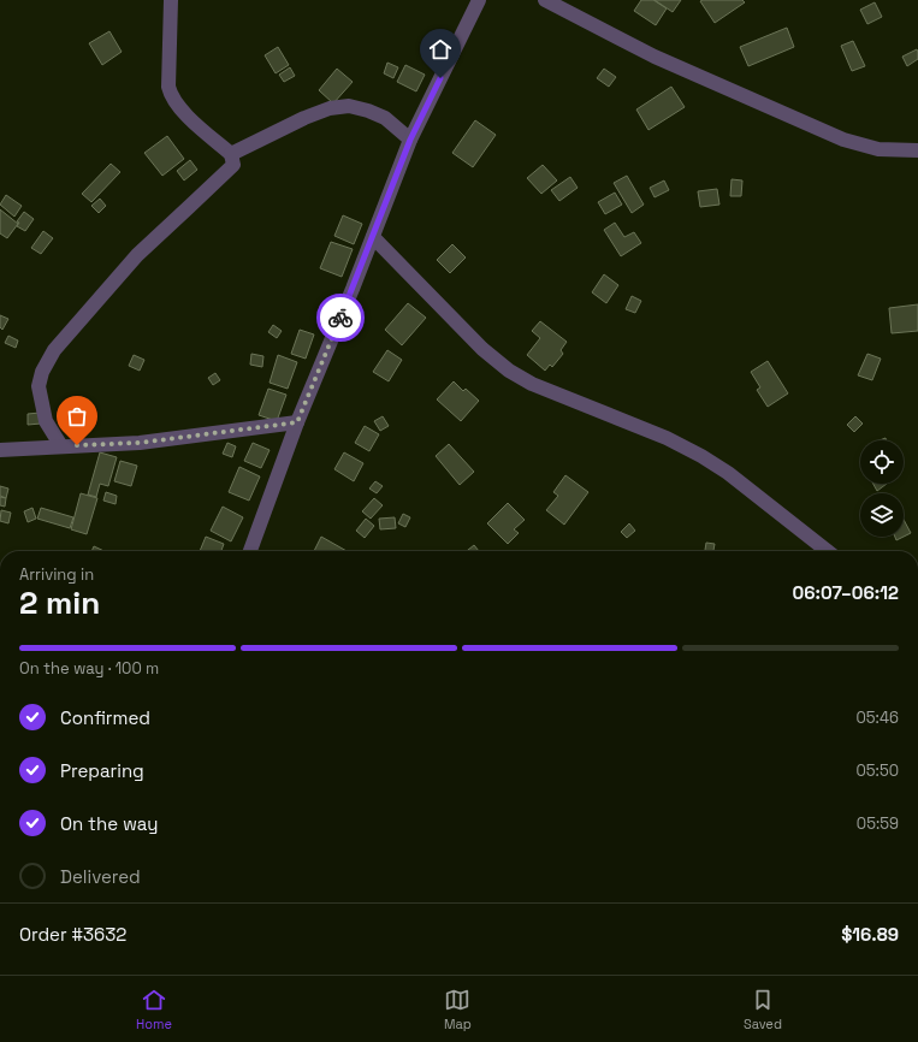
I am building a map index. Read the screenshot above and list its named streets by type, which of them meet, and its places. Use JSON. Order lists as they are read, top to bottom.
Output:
{
  "page": {
    "heading": ["2 min", "Arriving in", "06:07–06:12"],
    "panel": ["Order #3632", "$16.89"],
    "bar": "On the way · 100 m",
    "list": [
      ["Confirmed", "05:46"],
      ["Preparing", "05:50"],
      ["On the way", "05:59"],
      "Delivered"
    ],
    "tabs": ["Home", "Map", "Saved"]
  }
}
